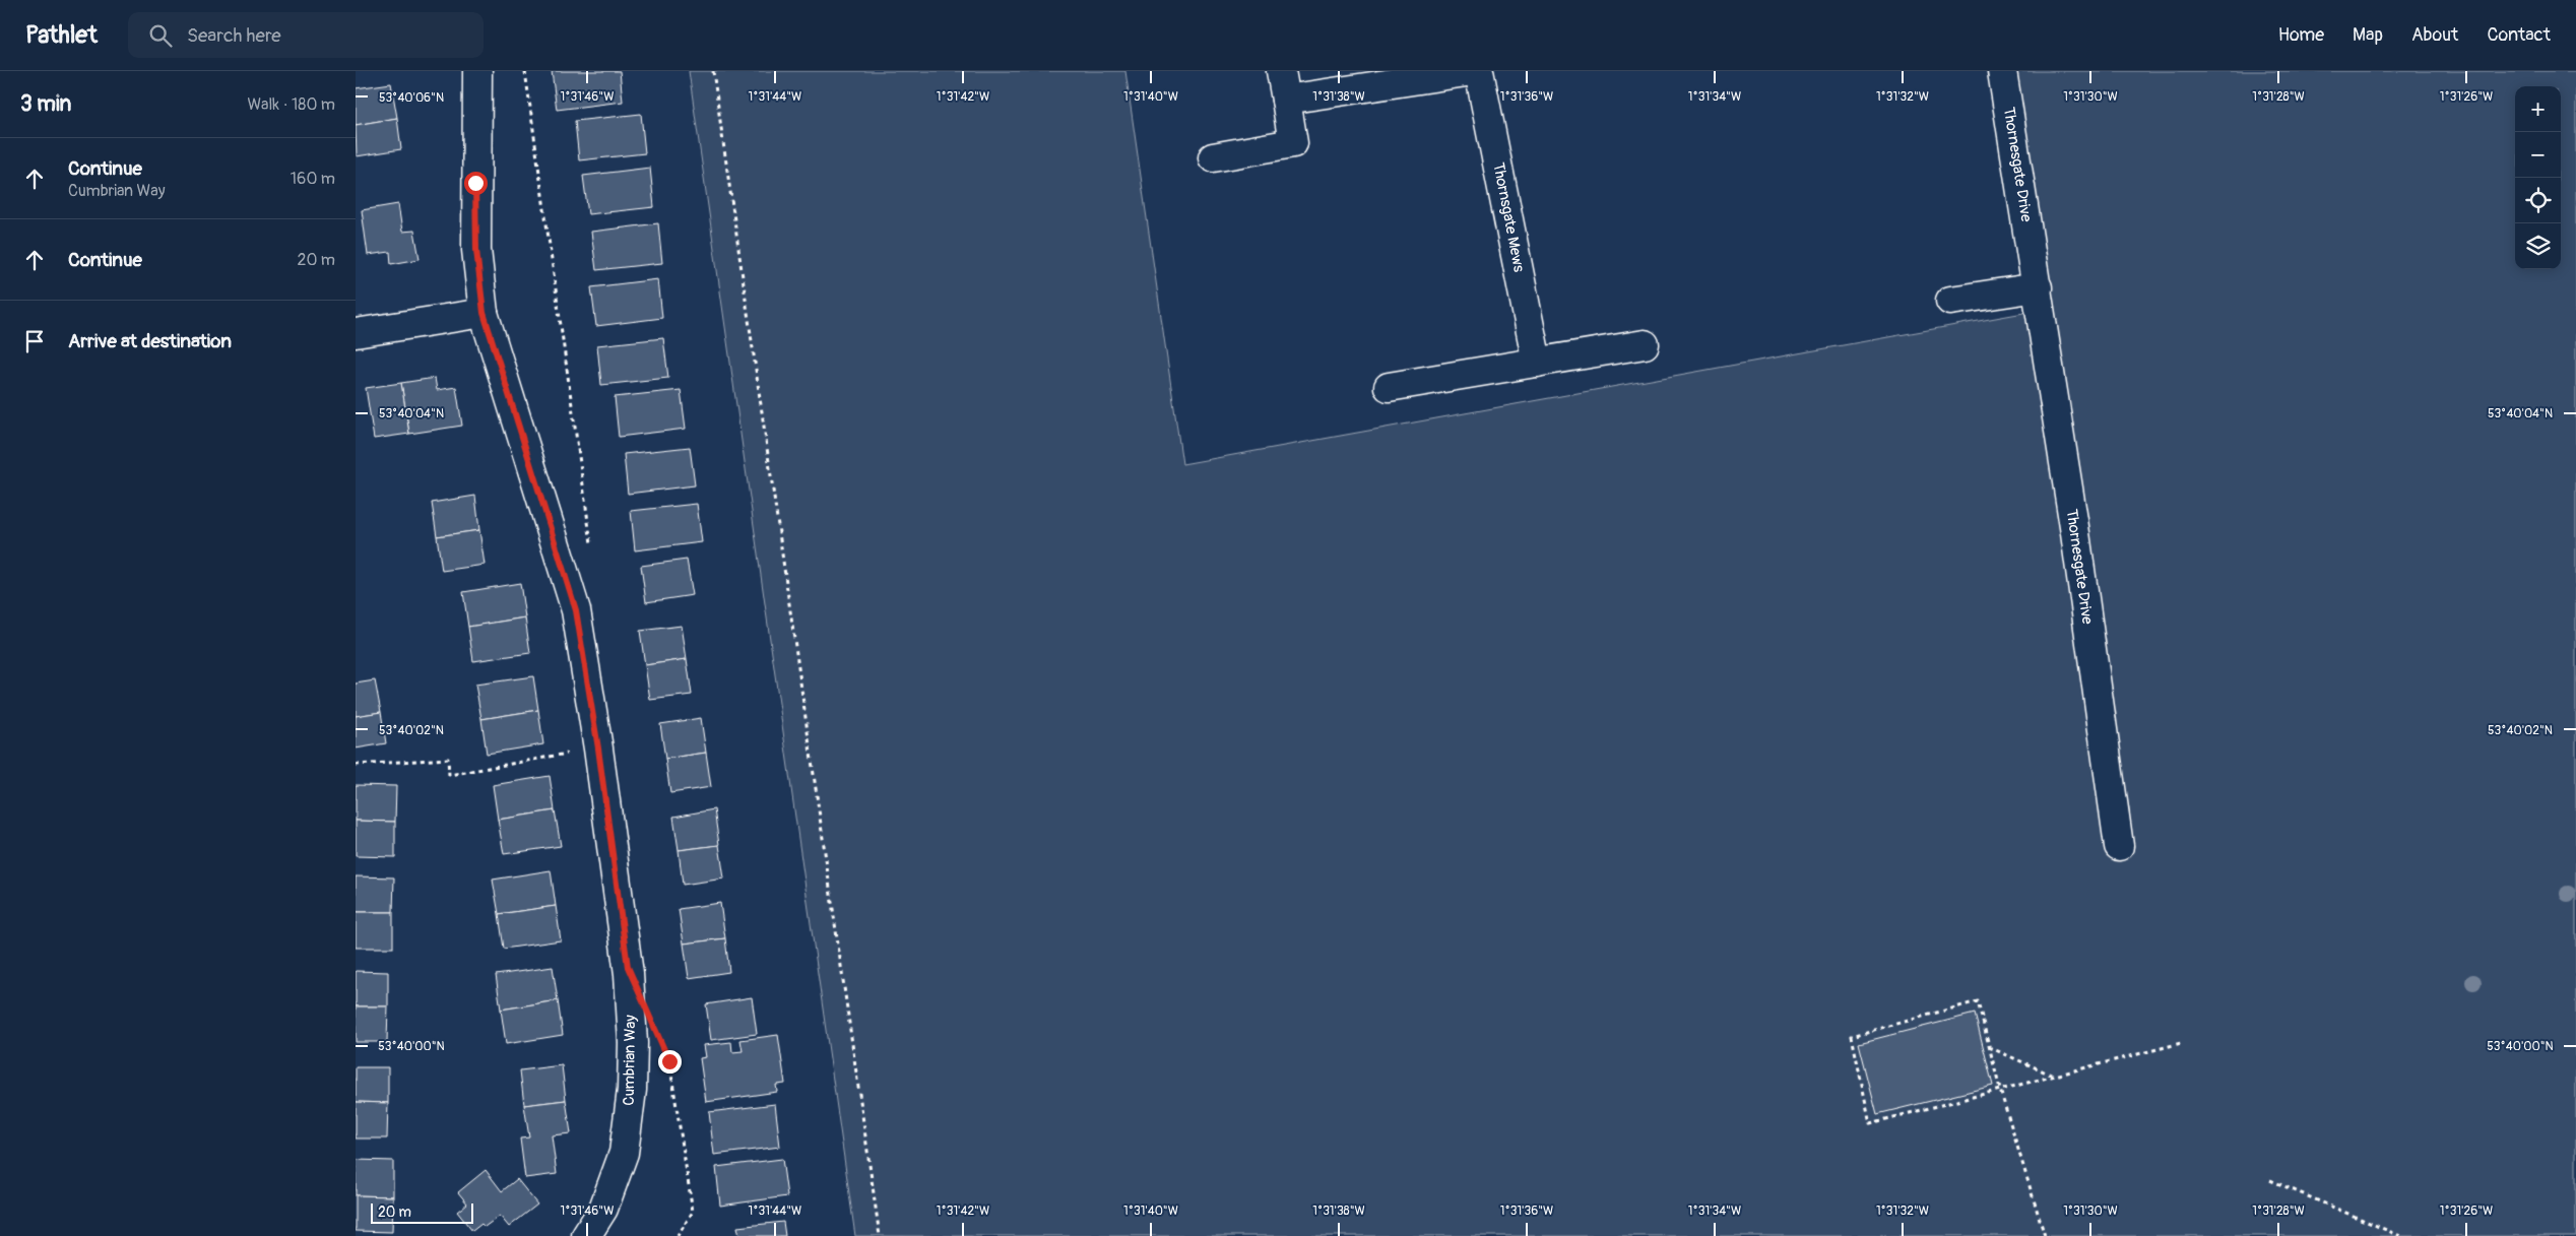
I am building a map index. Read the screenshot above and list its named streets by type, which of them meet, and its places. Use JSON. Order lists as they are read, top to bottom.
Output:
{
  "streets": {
    "street": ["Thornesgate Drive", "Thornsgate Mews", "Cumbrian Way"]
  },
  "scale_bar": "20 m",
  "page": {
    "header": "Pathlet",
    "search": "Search here",
    "nav": [
      "Home",
      "Map",
      "About",
      "Contact"
    ],
    "heading": ["3 min", "Walk · 180 m"],
    "map_buttons": ["+", "−"],
    "list": [
      ["Continue", "Cumbrian Way", "160 m"],
      ["Continue", "20 m"],
      "Arrive at destination"
    ],
    "scale": "20 m"
  },
  "coordinates": [
    "1°31'46\"W",
    "1°31'44\"W",
    "1°31'42\"W",
    "1°31'40\"W",
    "1°31'38\"W",
    "1°31'36\"W",
    "1°31'34\"W",
    "1°31'32\"W",
    "1°31'30\"W",
    "1°31'28\"W",
    "1°31'26\"W",
    "53°40'06\"N",
    "53°40'04\"N",
    "53°40'02\"N",
    "53°40'00\"N"
  ]
}
